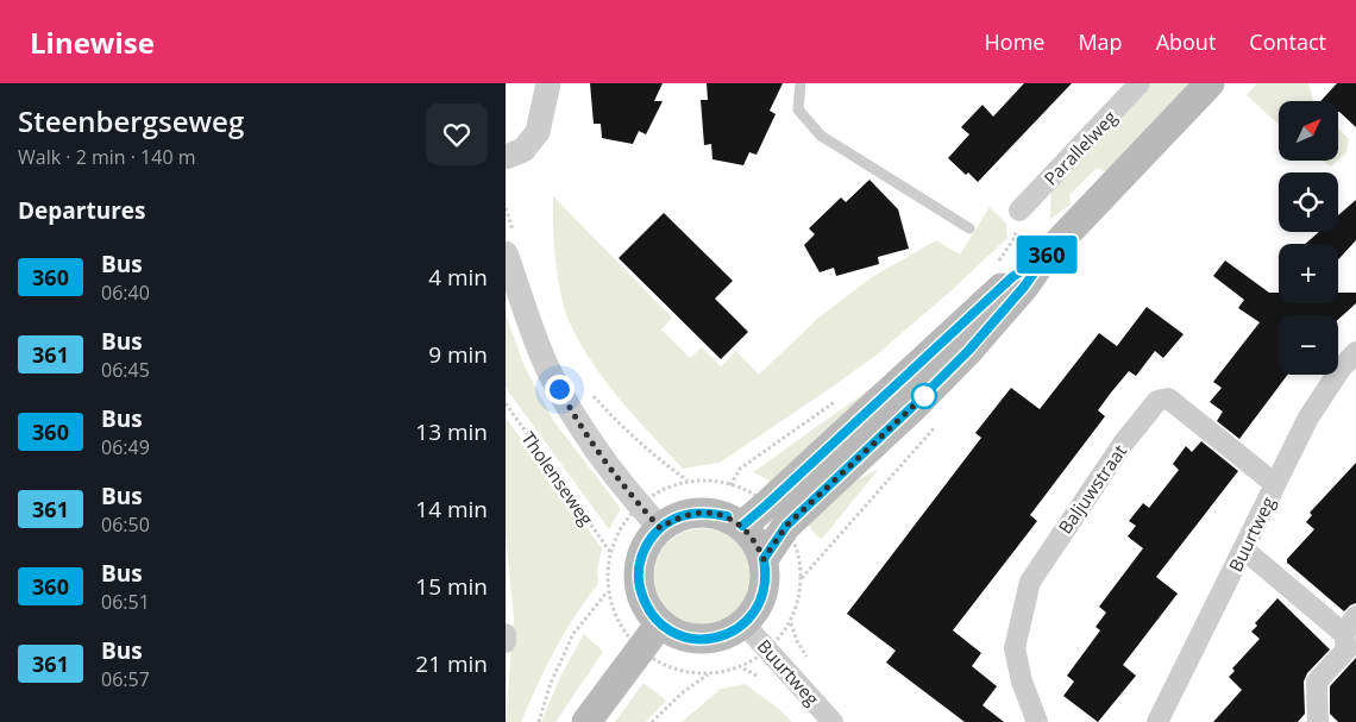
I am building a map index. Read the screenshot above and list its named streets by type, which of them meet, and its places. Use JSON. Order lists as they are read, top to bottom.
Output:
{
  "streets": {
    "street": ["Parallelweg", "Baljuwstraat", "Buurtweg"],
    "path": ["Tholenseweg"]
  },
  "crossings": [
    ["Baljuwstraat", "Buurtweg"]
  ],
  "lines": ["bus line 360"],
  "north": "top right",
  "page": {
    "header": "Linewise",
    "nav": [
      "Home",
      "Map",
      "About",
      "Contact"
    ],
    "heading": [
      ["Steenbergseweg", "Walk · 2 min · 140 m"],
      "Departures"
    ],
    "on_map": "360",
    "map_buttons": ["+", "−"],
    "list": [
      {
        "mark": "360",
        "name": "Bus",
        "note": "06:40",
        "value": "4 min"
      },
      {
        "mark": "361",
        "name": "Bus",
        "note": "06:45",
        "value": "9 min"
      },
      {
        "mark": "360",
        "name": "Bus",
        "note": "06:49",
        "value": "13 min"
      },
      {
        "mark": "361",
        "name": "Bus",
        "note": "06:50",
        "value": "14 min"
      },
      {
        "mark": "360",
        "name": "Bus",
        "note": "06:51",
        "value": "15 min"
      },
      {
        "mark": "361",
        "name": "Bus",
        "note": "06:57",
        "value": "21 min"
      }
    ]
  }
}
